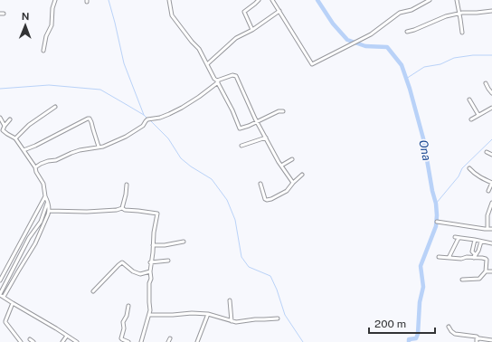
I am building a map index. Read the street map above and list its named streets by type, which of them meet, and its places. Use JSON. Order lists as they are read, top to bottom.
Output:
{
  "water": ["Ona"],
  "scale_bar": "200 m",
  "north": "top"
}
